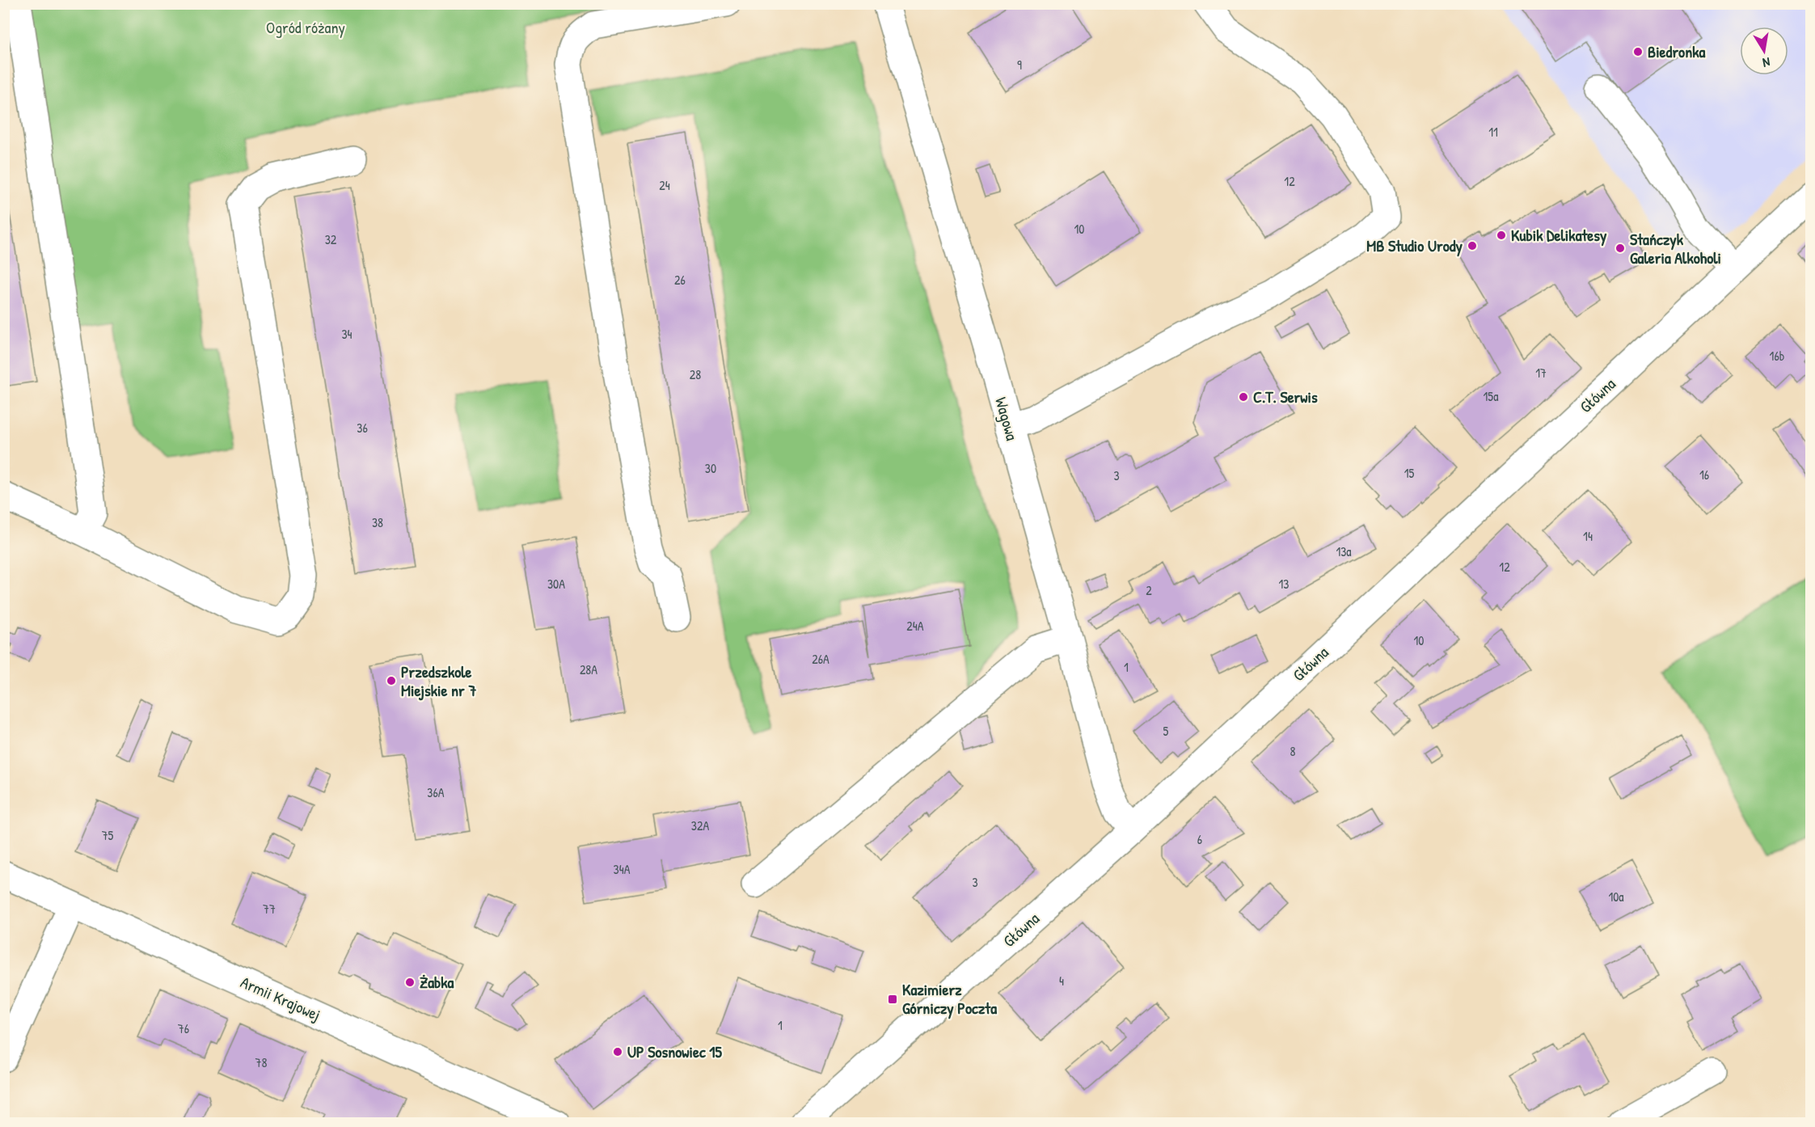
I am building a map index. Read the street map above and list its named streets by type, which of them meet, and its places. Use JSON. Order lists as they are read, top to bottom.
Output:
{
  "streets": {
    "street": ["Główna", "Wagowa", "Armii Krajowej"]
  },
  "crossings": [
    ["Główna", "Wagowa"]
  ],
  "parks": ["Ogród różany"],
  "places": {
    "other": [
      "Biedronka",
      "Kubik Delikatesy",
      "MB Studio Urody",
      "Stańczyk Galeria Alkoholi",
      "C.T. Serwis",
      "Przedszkole Miejskie nr 7",
      "Żabka",
      "UP Sosnowiec 15"
    ],
    "transit": ["Kazimierz Górniczy Poczta"]
  },
  "house_numbers": [
    "9",
    "11",
    "12",
    "24",
    "10",
    "32",
    "26",
    "34",
    "16b",
    "17",
    "28",
    "15a",
    "36",
    "30",
    "15",
    "16",
    "3",
    "38",
    "14",
    "13a",
    "12",
    "30A",
    "13",
    "2",
    "24A",
    "10",
    "26A",
    "1",
    "28A",
    "5",
    "8",
    "36A",
    "32A",
    "75",
    "6",
    "34A",
    "3",
    "10a",
    "77",
    "4",
    "1",
    "76",
    "78"
  ],
  "north": "bottom"
}
